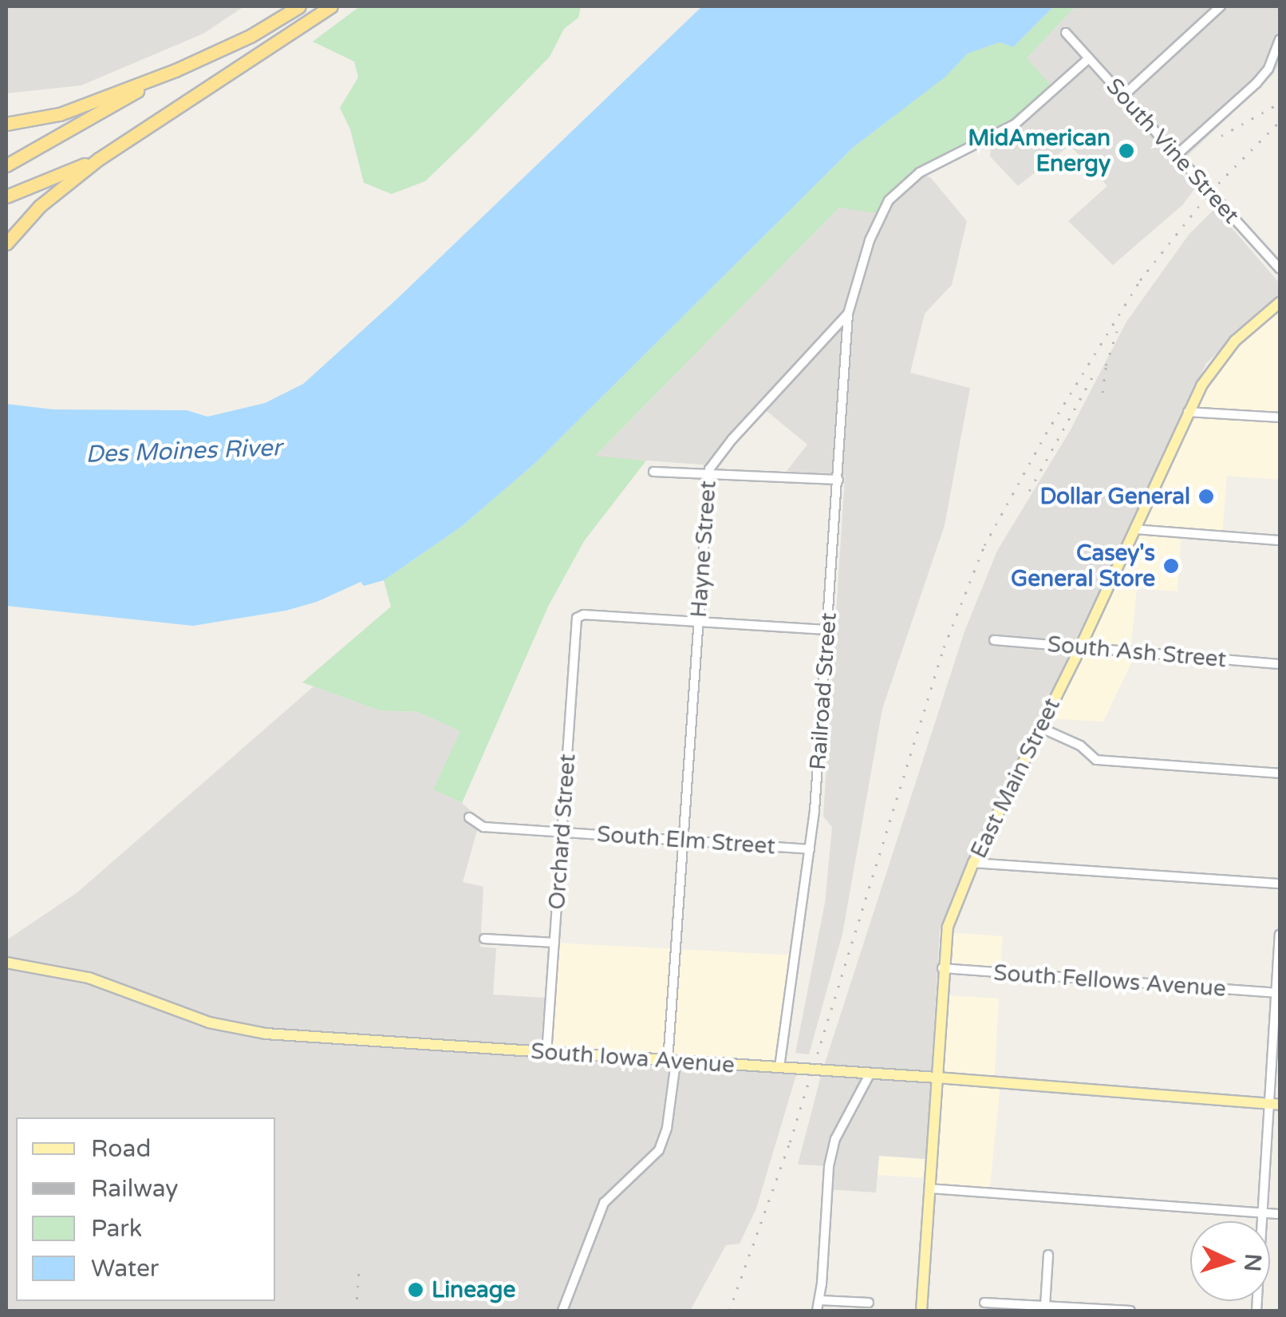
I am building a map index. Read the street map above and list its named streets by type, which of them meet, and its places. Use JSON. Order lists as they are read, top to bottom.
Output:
{
  "streets": {
    "main road": ["East Main Street", "South Iowa Avenue"],
    "street": [
      "South Vine Street",
      "Hayne Street",
      "South Ash Street",
      "Railroad Street",
      "Orchard Street",
      "South Elm Street",
      "South Fellows Avenue"
    ]
  },
  "crossings": [
    ["South Vine Street", "Hayne Street"],
    ["Hayne Street", "Railroad Street"],
    ["Hayne Street", "Orchard Street"],
    ["Hayne Street", "South Elm Street"],
    ["Hayne Street", "South Iowa Avenue"],
    ["South Ash Street", "East Main Street"],
    ["Railroad Street", "South Elm Street"],
    ["Railroad Street", "South Iowa Avenue"],
    ["East Main Street", "South Fellows Avenue"],
    ["East Main Street", "South Iowa Avenue"],
    ["Orchard Street", "South Elm Street"],
    ["Orchard Street", "South Iowa Avenue"]
  ],
  "water": ["Des Moines River"],
  "places": [
    "MidAmerican Energy",
    "Dollar General",
    "Casey's General Store",
    "Lineage"
  ],
  "legend": [
    "Road",
    "Railway",
    "Park",
    "Water"
  ],
  "north": "right"
}
